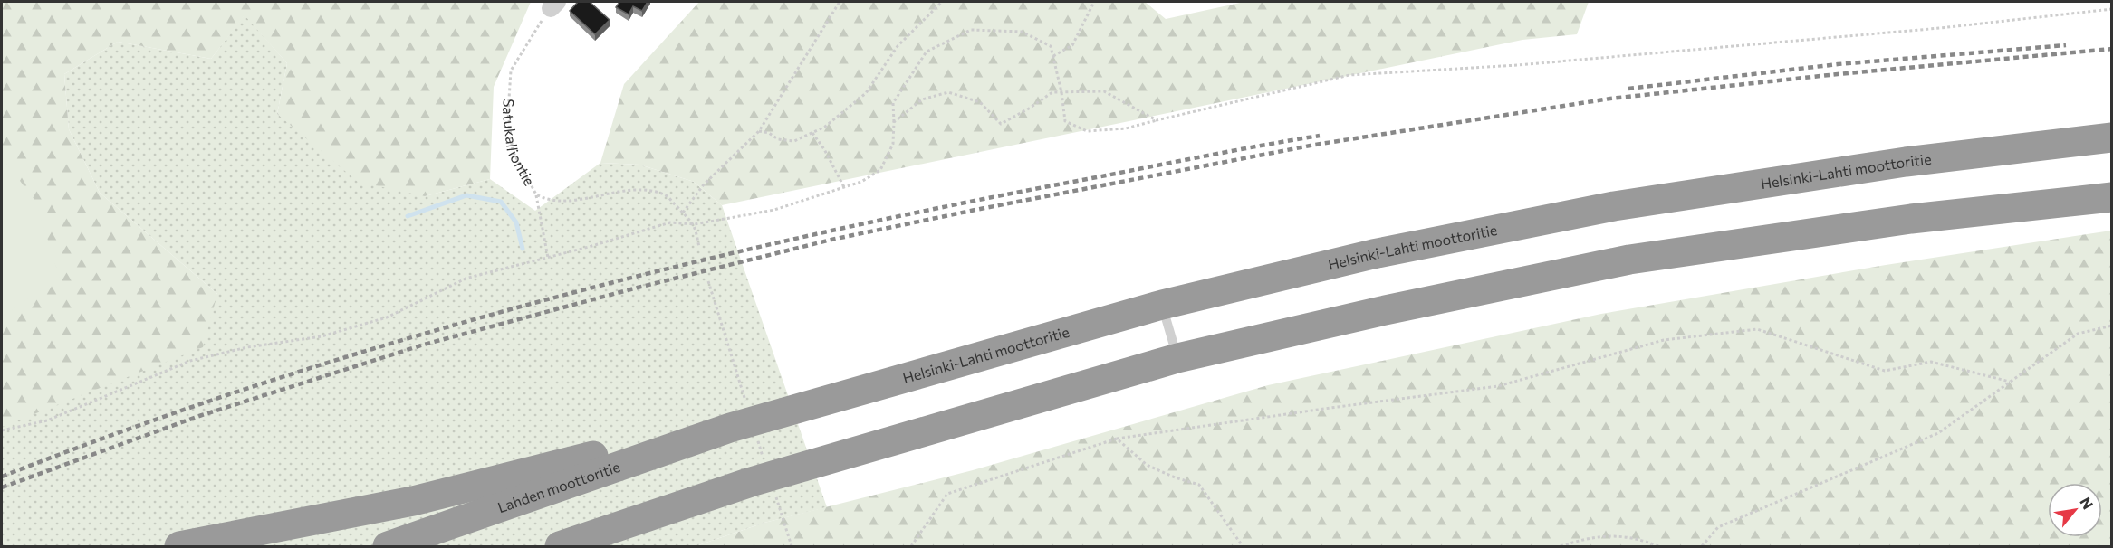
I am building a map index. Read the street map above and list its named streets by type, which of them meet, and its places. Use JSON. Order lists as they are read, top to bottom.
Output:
{
  "streets": {
    "highway": ["Helsinki-Lahti moottoritie", "Lahden moottoritie"],
    "path": ["Satukalliontie"]
  },
  "crossings": [
    ["Helsinki-Lahti moottoritie", "Lahden moottoritie"]
  ],
  "north": "top right"
}
